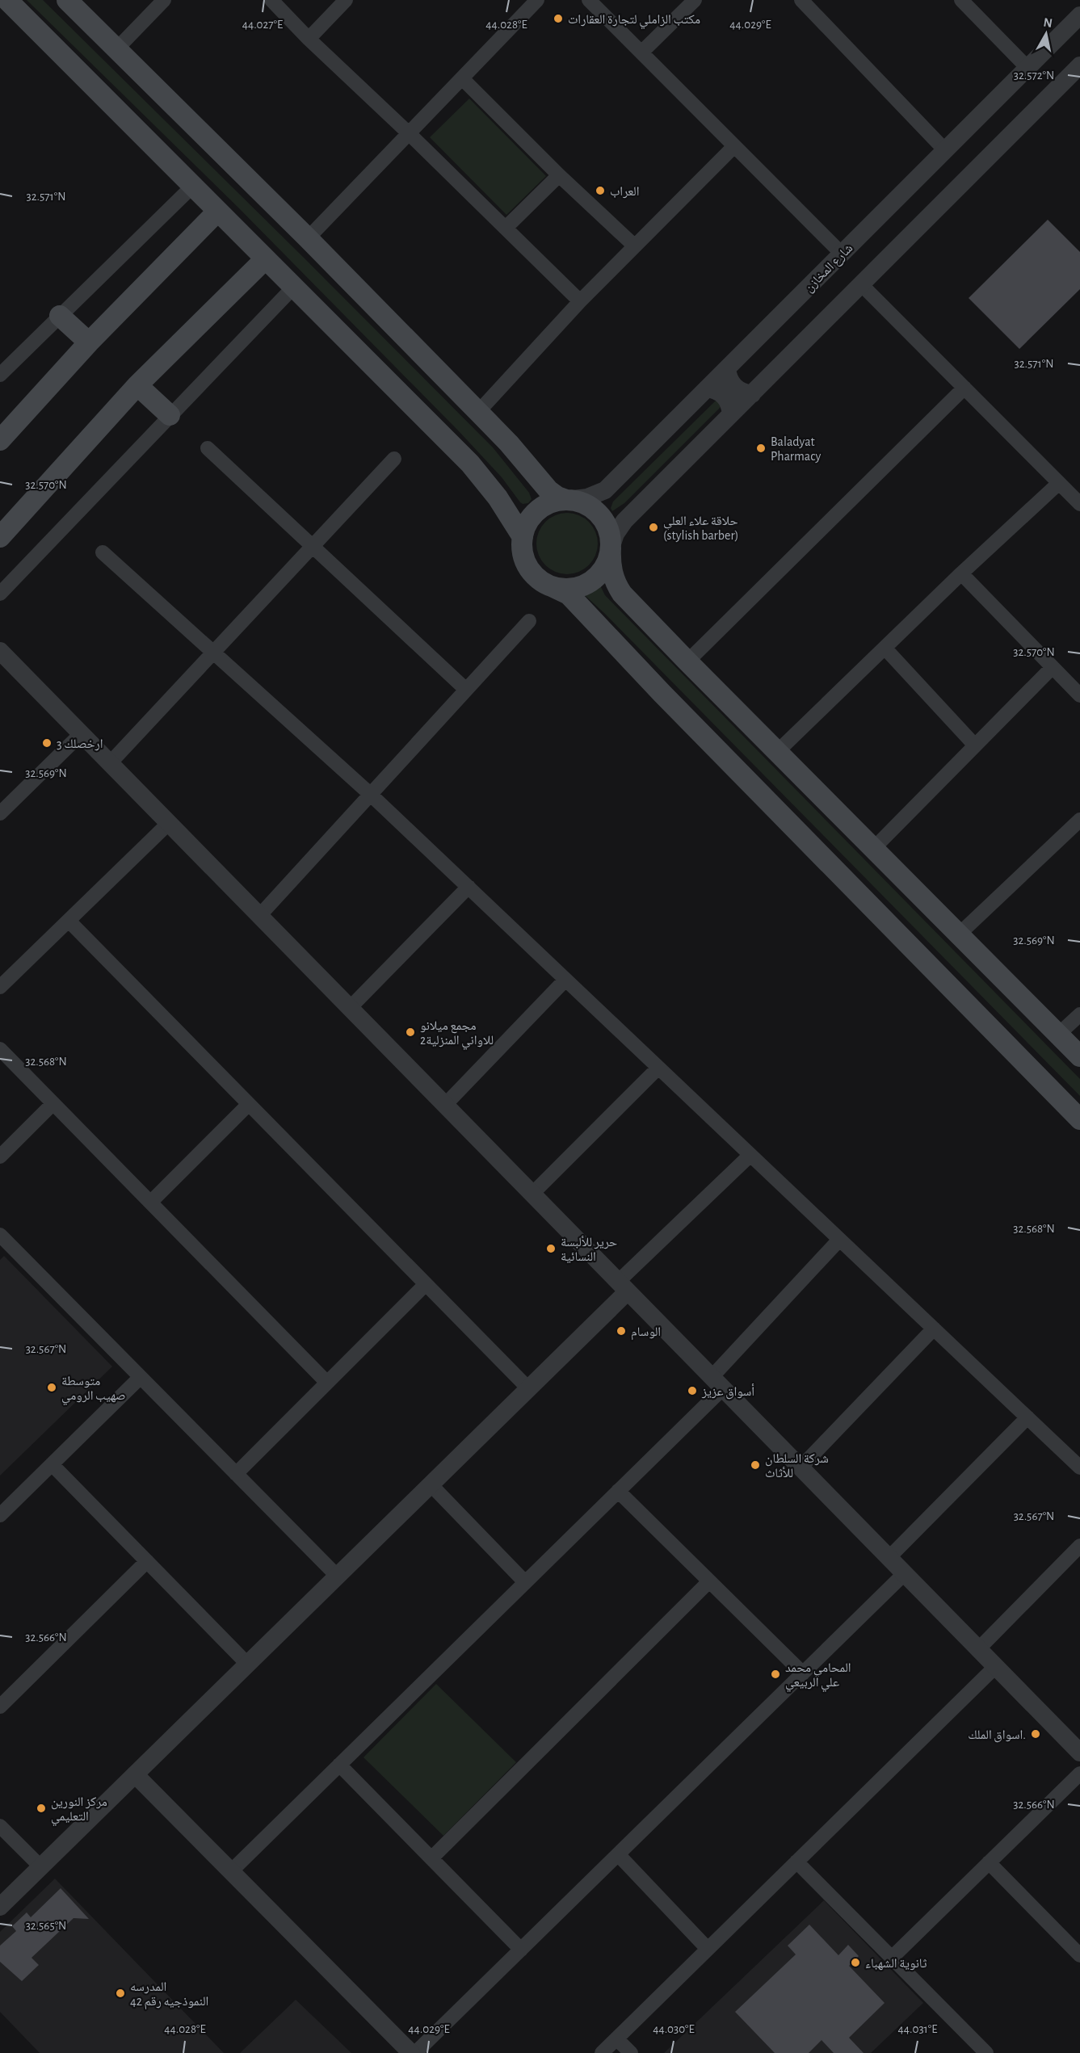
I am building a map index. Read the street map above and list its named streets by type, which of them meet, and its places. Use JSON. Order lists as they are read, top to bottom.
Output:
{
  "streets": {
    "street": ["شارع المخازن"]
  },
  "places": [
    "مكتب الزاملي لتجارة العقارات",
    "العراب",
    "Baladyat Pharmacy",
    "حلاقة علاء العلي (stylish barber)",
    "ارخصلك 3",
    "مجمع ميلانو للاواني المنزلية2",
    "حرير للألبسة النسائية",
    "الوسام",
    "متوسطة صهيب الرومي",
    "أسواق عزيز",
    "شركة السلطان للأثاث",
    "المحامي محمد علي الربيعي",
    "اسواق الملك.",
    "مركز النورين التعليمي",
    "ثانوية الشهباء",
    "المدرسه النموذجيه رقم 42"
  ],
  "north": "top",
  "coordinates": [
    "44.027°E",
    "44.028°E",
    "44.029°E",
    "32.572°N",
    "32.571°N",
    "32.570°N",
    "32.569°N",
    "32.568°N",
    "32.567°N",
    "32.566°N",
    "32.565°N",
    "44.030°E",
    "44.031°E"
  ]
}
